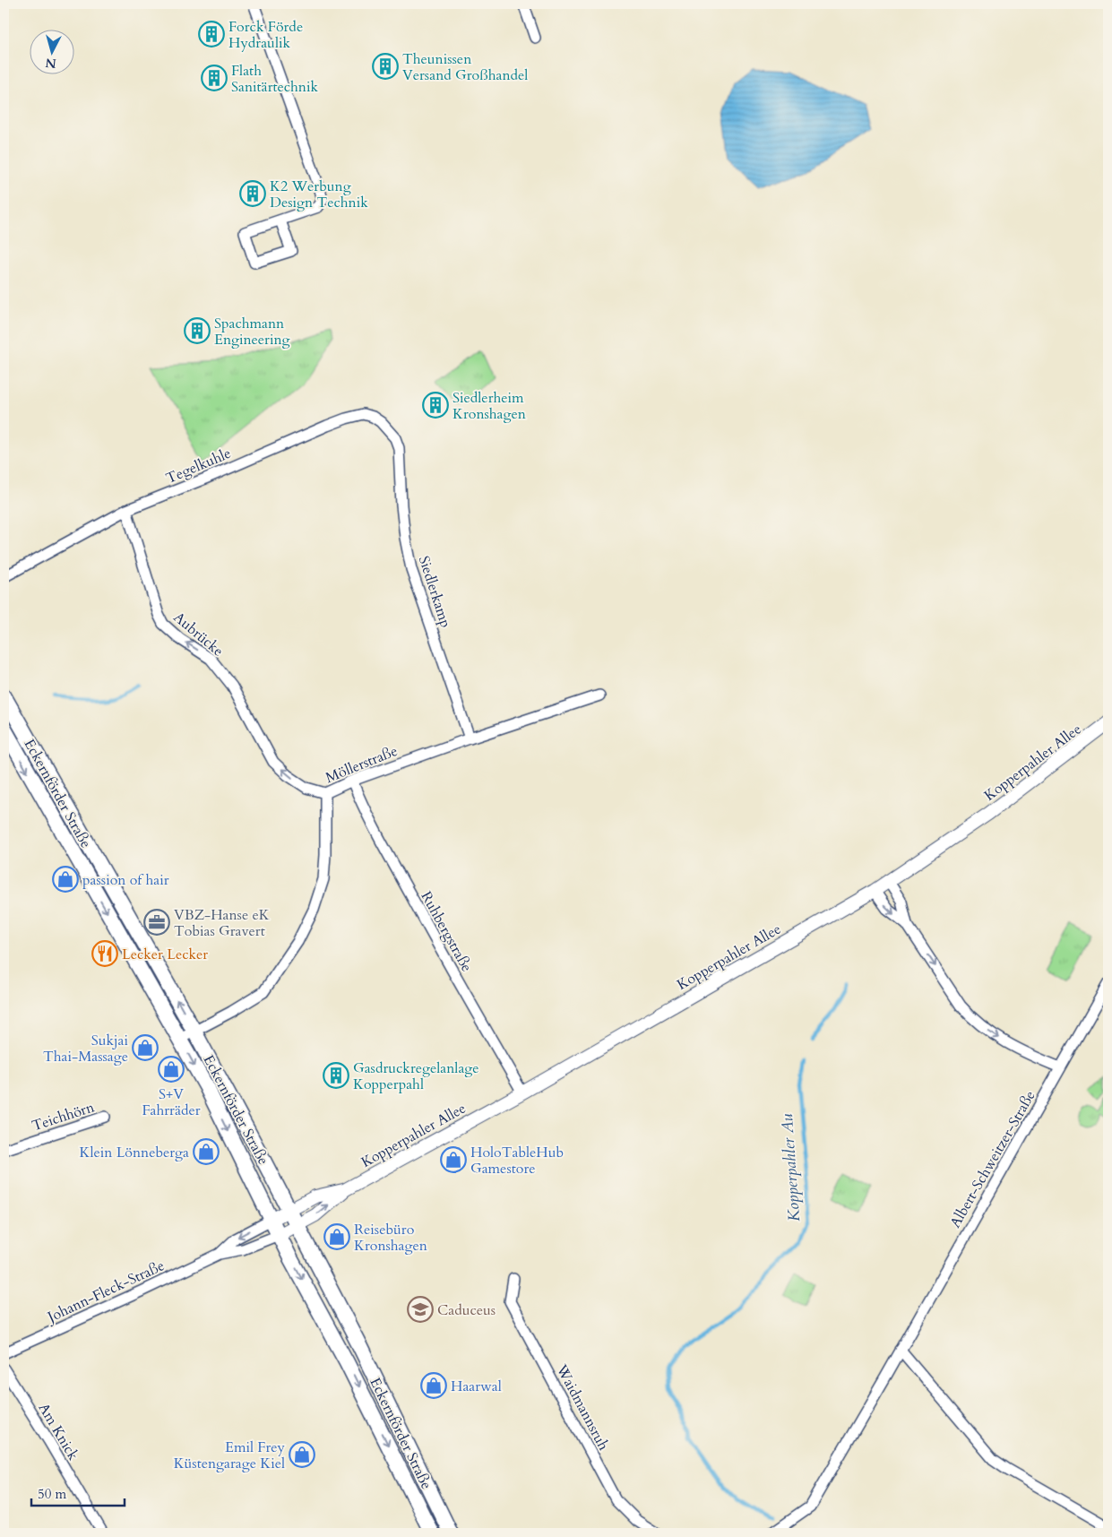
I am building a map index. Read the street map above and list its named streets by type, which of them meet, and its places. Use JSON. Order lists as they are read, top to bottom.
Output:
{
  "streets": {
    "main road": ["Eckernförder Straße"],
    "street": [
      "Tegelkuhle",
      "Siedlerkamp",
      "Aubrücke",
      "Kopperpahler Allee",
      "Möllerstraße",
      "Ruhbergstraße",
      "Teichhörn",
      "Albert-Schweitzer-Straße",
      "Johann-Fleck-Straße",
      "Waidmannsruh",
      "Am Knick"
    ]
  },
  "crossings": [
    ["Tegelkuhle", "Siedlerkamp"],
    ["Tegelkuhle", "Aubrücke"],
    ["Siedlerkamp", "Möllerstraße"],
    ["Aubrücke", "Möllerstraße"],
    ["Kopperpahler Allee", "Eckernförder Straße"],
    ["Kopperpahler Allee", "Ruhbergstraße"],
    ["Kopperpahler Allee", "Johann-Fleck-Straße"],
    ["Möllerstraße", "Eckernförder Straße"],
    ["Möllerstraße", "Ruhbergstraße"],
    ["Eckernförder Straße", "Johann-Fleck-Straße"]
  ],
  "one_way": ["Aubrücke"],
  "water": ["Kopperpahler Au"],
  "places": {
    "building": [
      "Forck Förde Hydraulik",
      "Theunissen Versand Großhandel",
      "Flath Sanitärtechnik",
      "K2 Werbung Design Technik",
      "Spachmann Engineering",
      "Siedlerheim Kronshagen",
      "Gasdruckregelanlage Kopperpahl"
    ],
    "shop": [
      "passion of hair",
      "Sukjai Thai-Massage",
      "S+V Fahrräder",
      "Klein Lönneberga",
      "HoloTableHub Gamestore",
      "Reisebüro Kronshagen",
      "Haarwal",
      "Emil Frey Küstengarage Kiel"
    ],
    "office": ["VBZ-Hanse eK Tobias Gravert"],
    "restaurant": ["Lecker Lecker"],
    "school or university": ["Caduceus"]
  },
  "scale_bar": "50 m",
  "north": "bottom"
}
